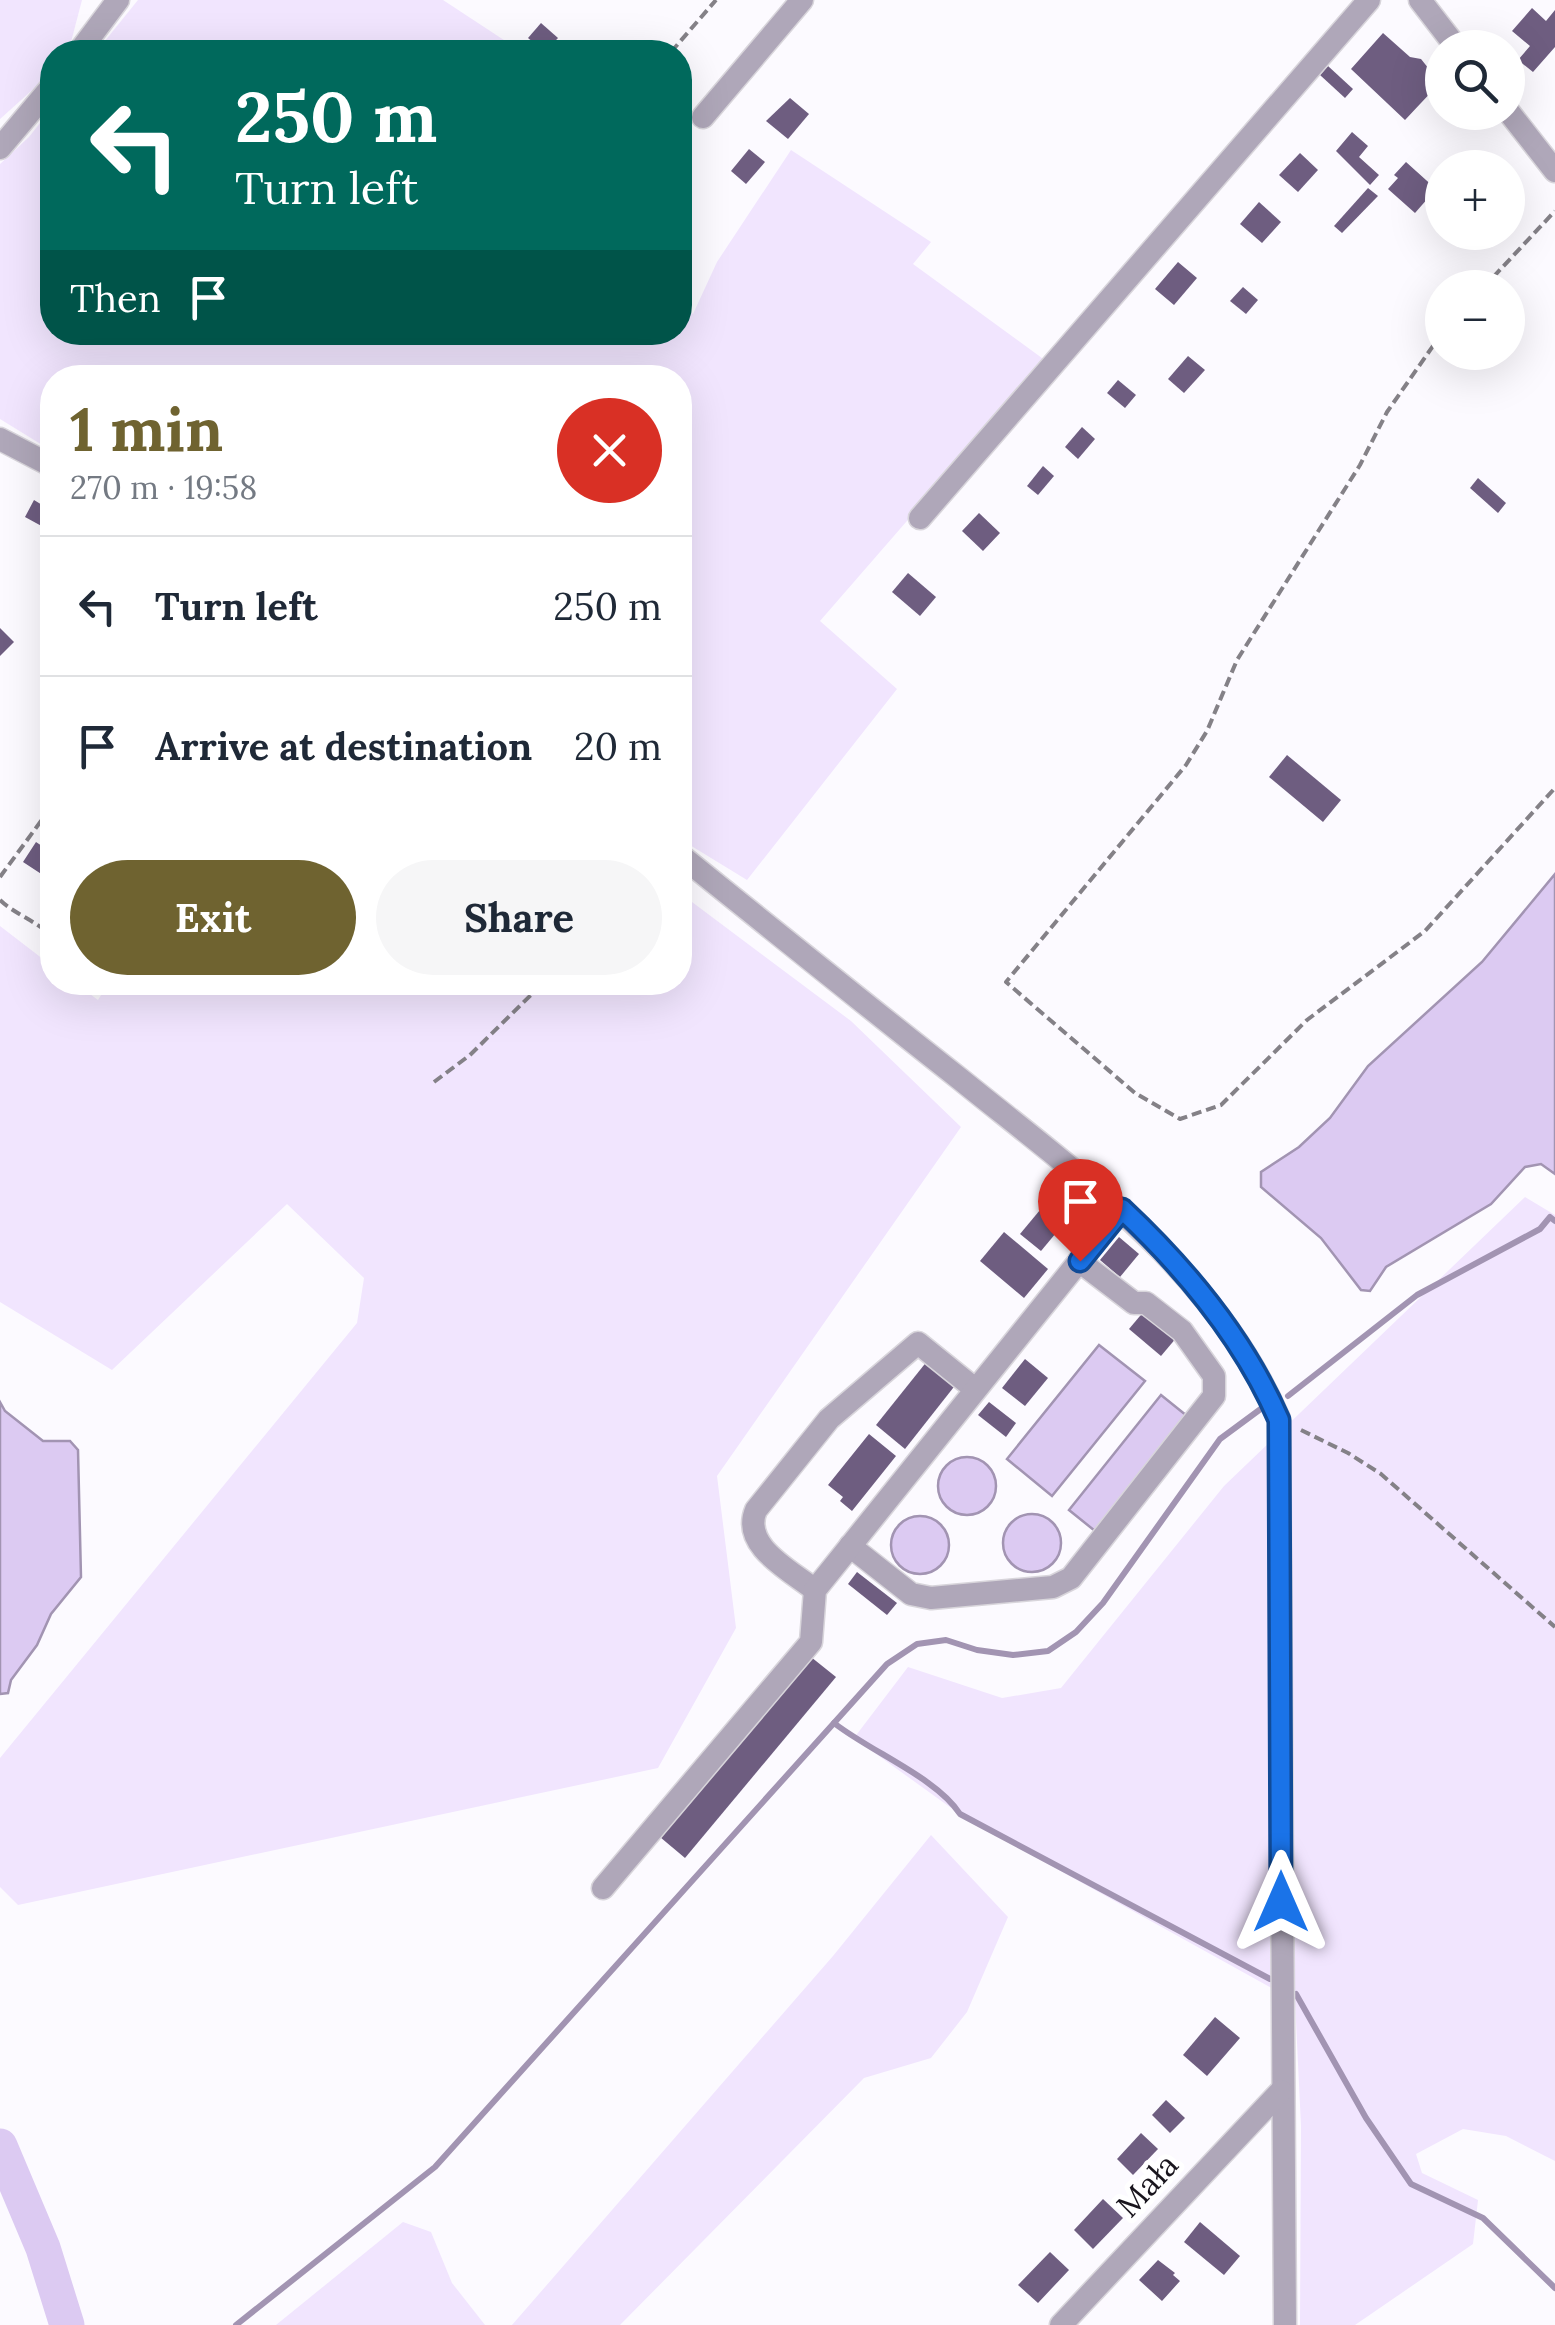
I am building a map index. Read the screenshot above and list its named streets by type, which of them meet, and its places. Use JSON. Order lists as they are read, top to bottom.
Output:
{
  "streets": {
    "street": ["Mała"]
  },
  "page": {
    "map_buttons": ["+", "−"],
    "turn": ["250 m", "Turn left"],
    "then": "Then",
    "heading": ["1 min", "270 m · 19:58"],
    "list": [
      {
        "name": "Turn left",
        "value": "250 m"
      },
      {
        "name": "Arrive at destination",
        "value": "20 m"
      }
    ],
    "buttons": ["Exit", "Share"]
  }
}
